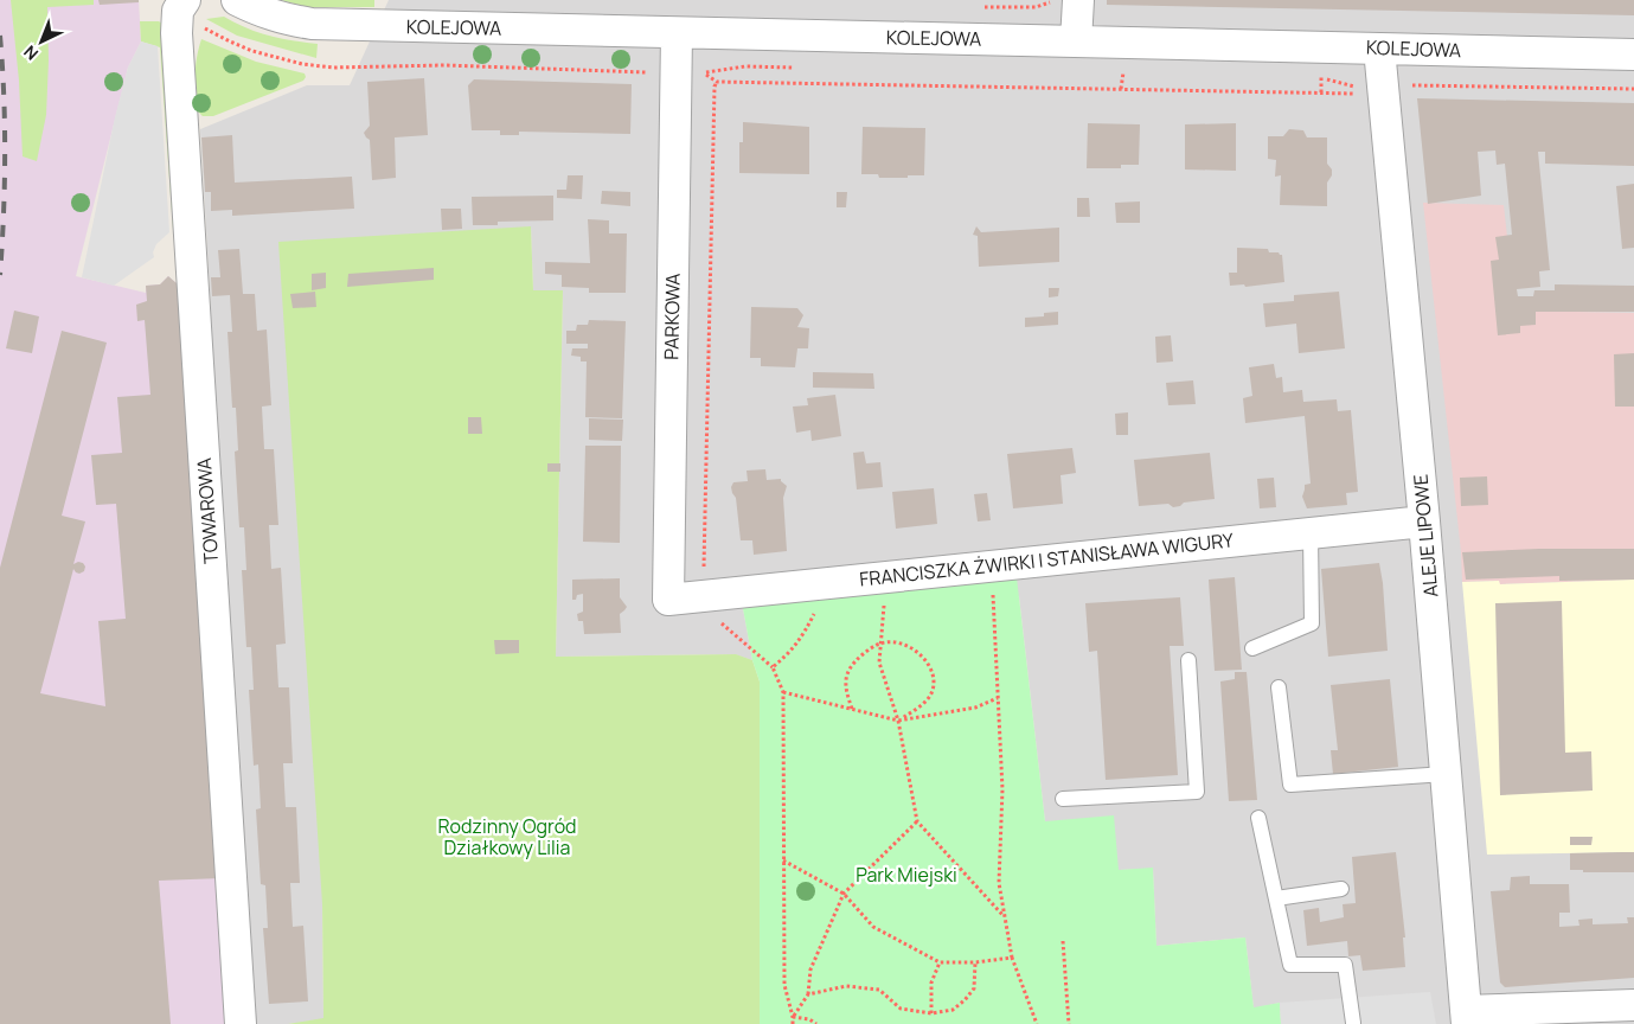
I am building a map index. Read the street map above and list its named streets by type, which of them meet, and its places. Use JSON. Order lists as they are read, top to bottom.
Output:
{
  "streets": {
    "street": [
      "KOLEJOWA",
      "PARKOWA",
      "TOWAROWA",
      "ALEJE LIPOWE",
      "FRANCISZKA ŻWIRKI I STANISŁAWA WIGURY"
    ]
  },
  "crossings": [
    ["KOLEJOWA", "PARKOWA"],
    ["KOLEJOWA", "ALEJE LIPOWE"],
    ["PARKOWA", "FRANCISZKA ŻWIRKI I STANISŁAWA WIGURY"],
    ["ALEJE LIPOWE", "FRANCISZKA ŻWIRKI I STANISŁAWA WIGURY"]
  ],
  "parks": ["Rodzinny Ogród Działkowy Lilia", "Park Miejski"],
  "north": "bottom left"
}
